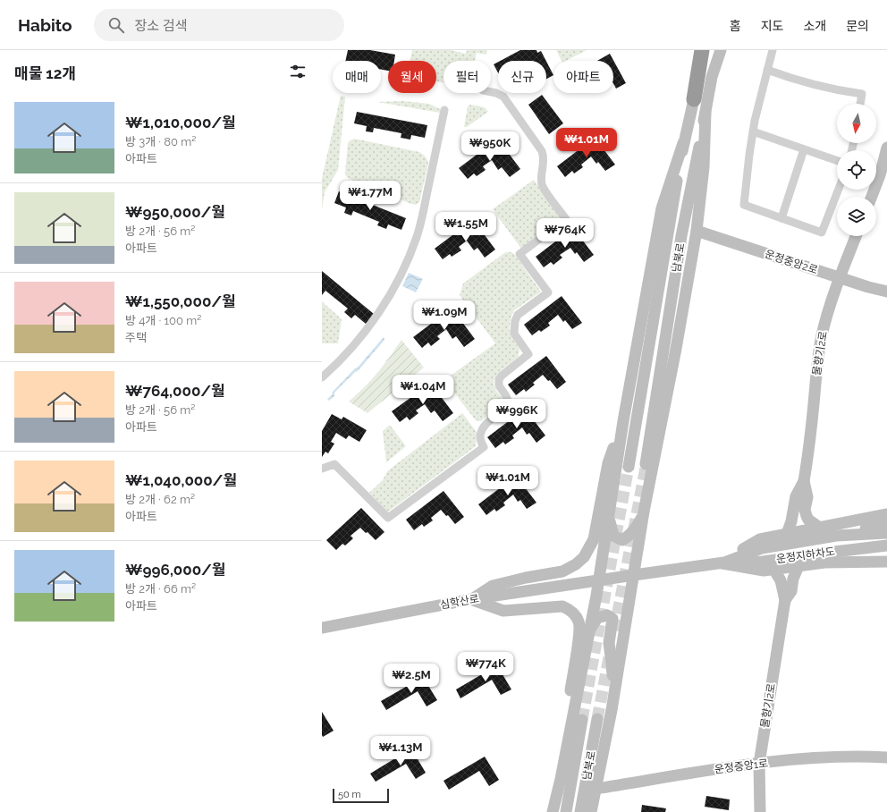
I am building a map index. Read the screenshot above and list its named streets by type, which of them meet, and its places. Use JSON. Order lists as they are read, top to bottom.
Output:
{
  "streets": {
    "main road": [
      "남북로",
      "운정중앙2로",
      "물향기2로",
      "운정지하차도",
      "심학산로",
      "운정중앙1로"
    ]
  },
  "crossings": [
    ["운정중앙2로", "물향기2로"],
    ["물향기2로", "운정중앙1로"],
    ["운정지하차도", "심학산로"]
  ],
  "scale_bar": "50 m",
  "north": "bottom",
  "page": {
    "header": "Habito",
    "search": "장소 검색",
    "nav": [
      "홈",
      "지도",
      "소개",
      "문의"
    ],
    "heading": "매물 12개",
    "chip": [
      "매매",
      "월세",
      "필터",
      "신규",
      "아파트"
    ],
    "list": [
      {
        "name": "₩1,010,000/월",
        "note": "방 3개 · 80 m² · 아파트"
      },
      {
        "name": "₩950,000/월",
        "note": "방 2개 · 56 m² · 아파트"
      },
      {
        "name": "₩1,550,000/월",
        "note": "방 4개 · 100 m² · 주택"
      },
      {
        "name": "₩764,000/월",
        "note": "방 2개 · 56 m² · 아파트"
      },
      {
        "name": "₩1,040,000/월",
        "note": "방 2개 · 62 m² · 아파트"
      },
      {
        "name": "₩996,000/월",
        "note": "방 2개 · 66 m² · 아파트"
      }
    ],
    "price": [
      "₩1.01M",
      "₩950K",
      "₩1.77M",
      "₩1.55M",
      "₩764K",
      "₩1.09M",
      "₩1.04M",
      "₩996K",
      "₩1.01M",
      "₩774K",
      "₩2.5M",
      "₩1.13M"
    ],
    "scale": "50 m"
  }
}
